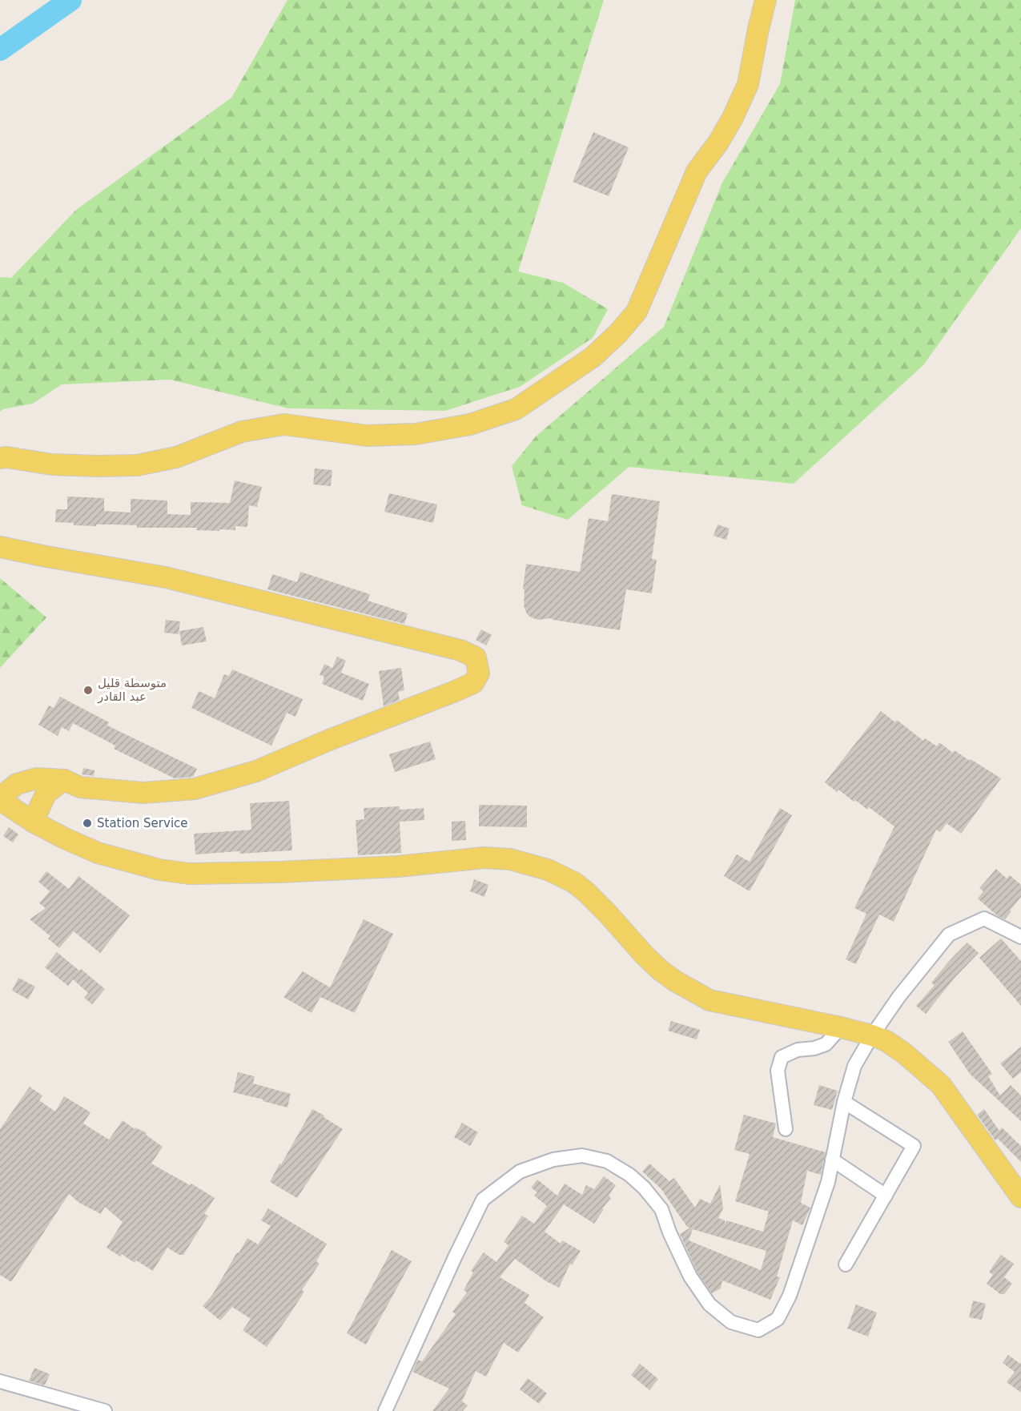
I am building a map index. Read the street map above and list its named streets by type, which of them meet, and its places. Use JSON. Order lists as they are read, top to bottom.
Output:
{
  "places": ["متوسطة قليل عبد القادر", "Station Service"]
}
